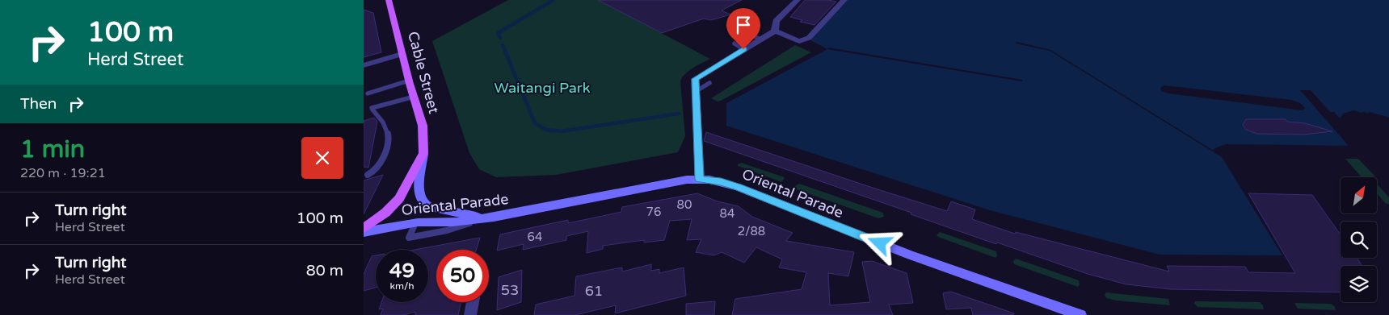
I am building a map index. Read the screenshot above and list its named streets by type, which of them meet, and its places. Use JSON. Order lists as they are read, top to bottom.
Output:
{
  "streets": {
    "main road": ["Cable Street", "Oriental Parade"]
  },
  "crossings": [
    ["Cable Street", "Oriental Parade"]
  ],
  "parks": ["Waitangi Park"],
  "house_numbers": [
    "80",
    "76",
    "84",
    "2/88",
    "64",
    "53",
    "61"
  ],
  "north": "top right",
  "page": {
    "turn": ["100 m", "Herd Street"],
    "then": "Then",
    "heading": ["1 min", "220 m · 19:21"],
    "list": [
      {
        "name": "Turn right",
        "note": "Herd Street",
        "value": "100 m"
      },
      {
        "name": "Turn right",
        "note": "Herd Street",
        "value": "80 m"
      }
    ],
    "speed": "49 km/h",
    "limit": "50"
  }
}
